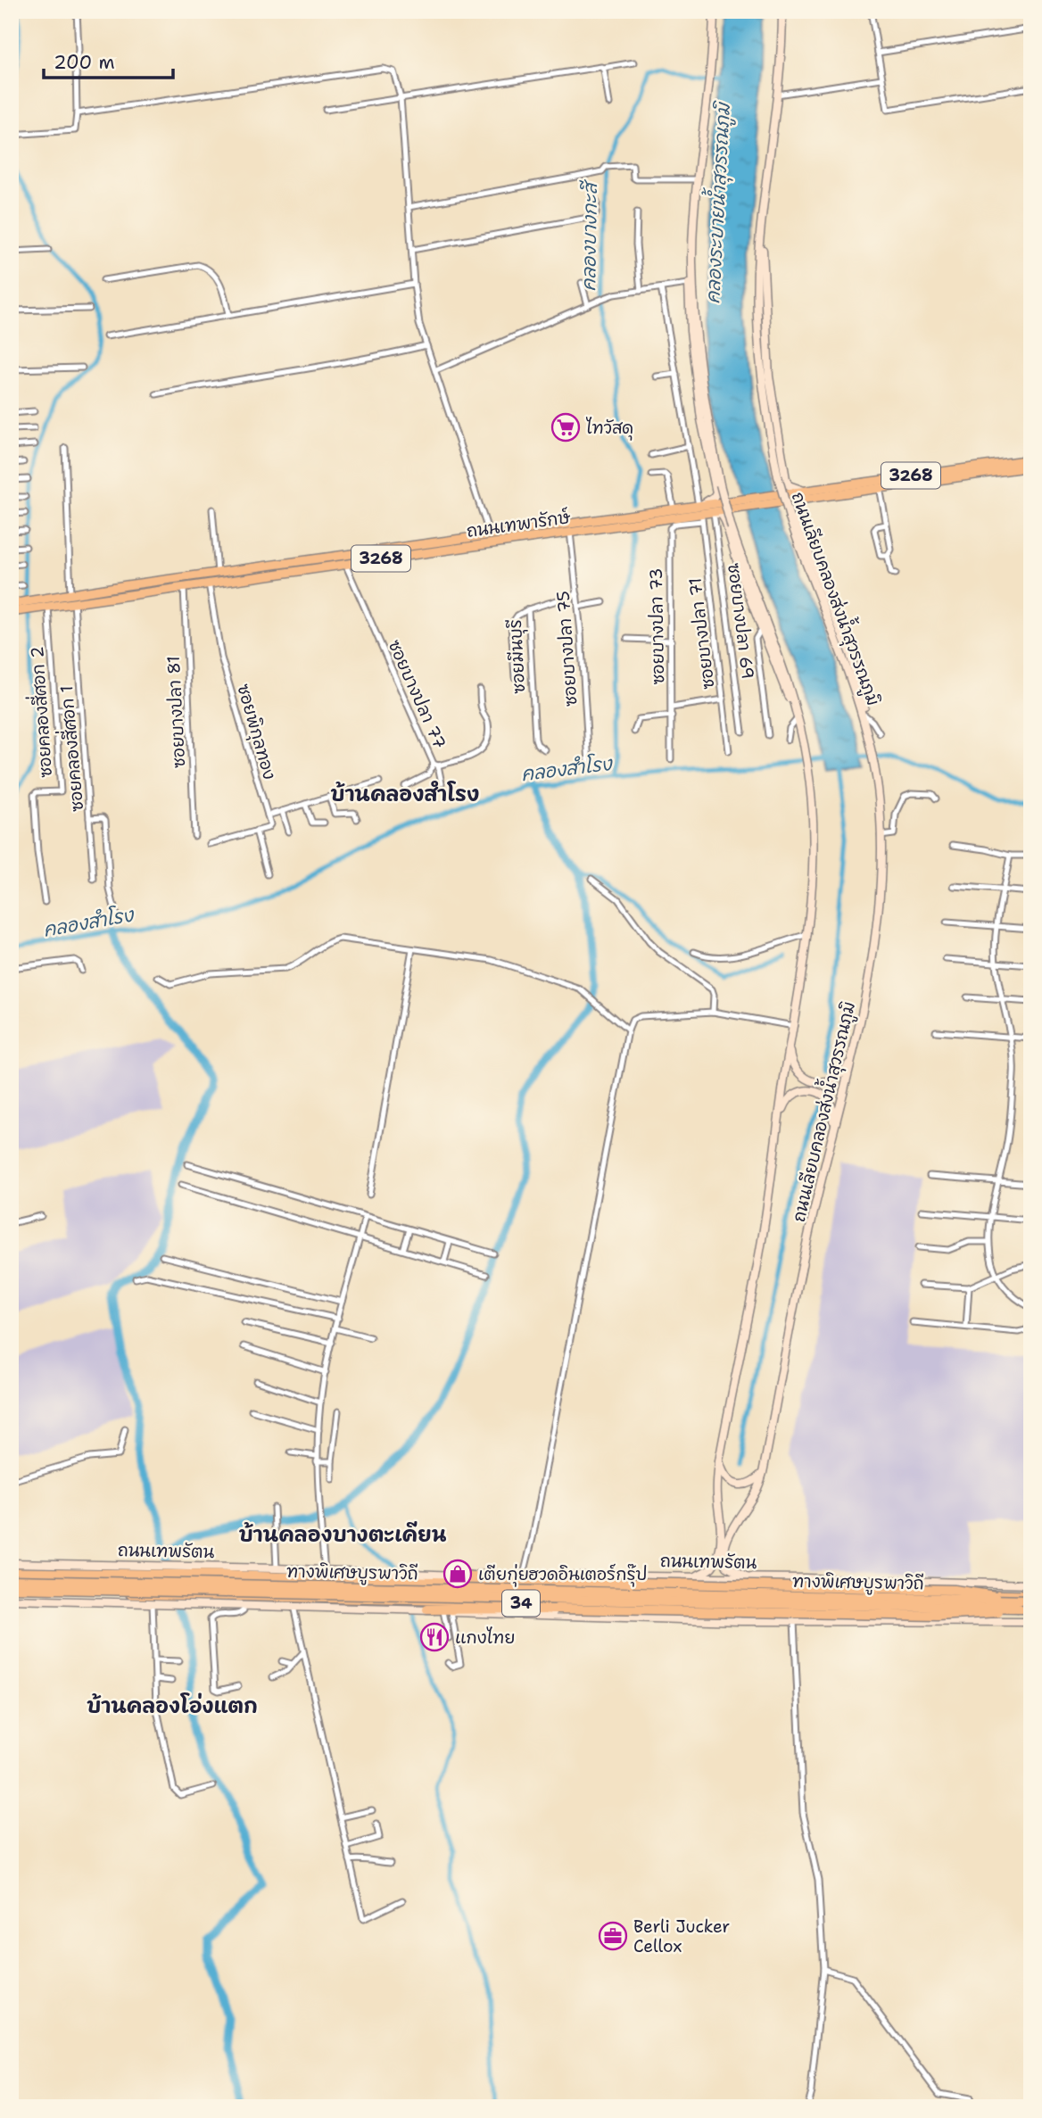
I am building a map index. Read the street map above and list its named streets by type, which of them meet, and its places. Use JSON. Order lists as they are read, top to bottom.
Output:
{
  "streets": {
    "highway": ["ทางพิเศษบูรพาวิถี"],
    "main road": [
      "3268",
      "ถนนเทพารักษ์",
      "ถนนเลียบคลองส่งน้ำสุวรรณภูมิ",
      "ถนนเทพรัตน",
      "34"
    ],
    "street": [
      "ซอยบางปลา 69",
      "ซอยบางปลา 73",
      "ซอยบางปลา 71",
      "ซอยบางปลา 75",
      "ซอยมีนบุรี",
      "ซอยบางปลา 77",
      "ซอยคลองสี่ศอก 2",
      "ซอยบางปลา 81",
      "ซอยพิกุลทอง",
      "ซอยคลองสี่ศอก 1"
    ]
  },
  "crossings": [
    ["ถนนเทพารักษ์", "ซอยบางปลา 69"],
    ["ถนนเทพารักษ์", "ซอยบางปลา 73"],
    ["ถนนเทพารักษ์", "ซอยบางปลา 71"],
    ["ถนนเทพารักษ์", "ซอยบางปลา 75"],
    ["ถนนเทพารักษ์", "ซอยบางปลา 77"],
    ["ถนนเทพารักษ์", "ซอยคลองสี่ศอก 2"],
    ["ถนนเทพารักษ์", "ซอยบางปลา 81"],
    ["ถนนเทพารักษ์", "ซอยพิกุลทอง"],
    ["ถนนเทพารักษ์", "ซอยคลองสี่ศอก 1"],
    ["ถนนเลียบคลองส่งน้ำสุวรรณภูมิ", "ถนนเทพรัตน"],
    ["ซอยบางปลา 69", "ซอยบางปลา 73"],
    ["ซอยบางปลา 69", "ซอยบางปลา 71"],
    ["ซอยบางปลา 73", "ซอยบางปลา 71"],
    ["ซอยบางปลา 75", "ซอยมีนบุรี"],
    ["ทางพิเศษบูรพาวิถี", "34"]
  ],
  "districts": ["บ้านคลองสำโรง", "บ้านคลองบางตะเคียน", "บ้านคลองโอ่งแตก"],
  "water": ["คลองระบายน้ำสุวรรณภูมิ", "คลองบางกะสี", "คลองสำโรง"],
  "places": {
    "supermarket": ["ไทวัสดุ"],
    "shop": ["เตียกุ่ยฮวดอินเตอร์กรุ๊ป"],
    "restaurant": ["แกงไทย"],
    "office": ["Berli Jucker Cellox"]
  },
  "scale_bar": "200 m"
}
